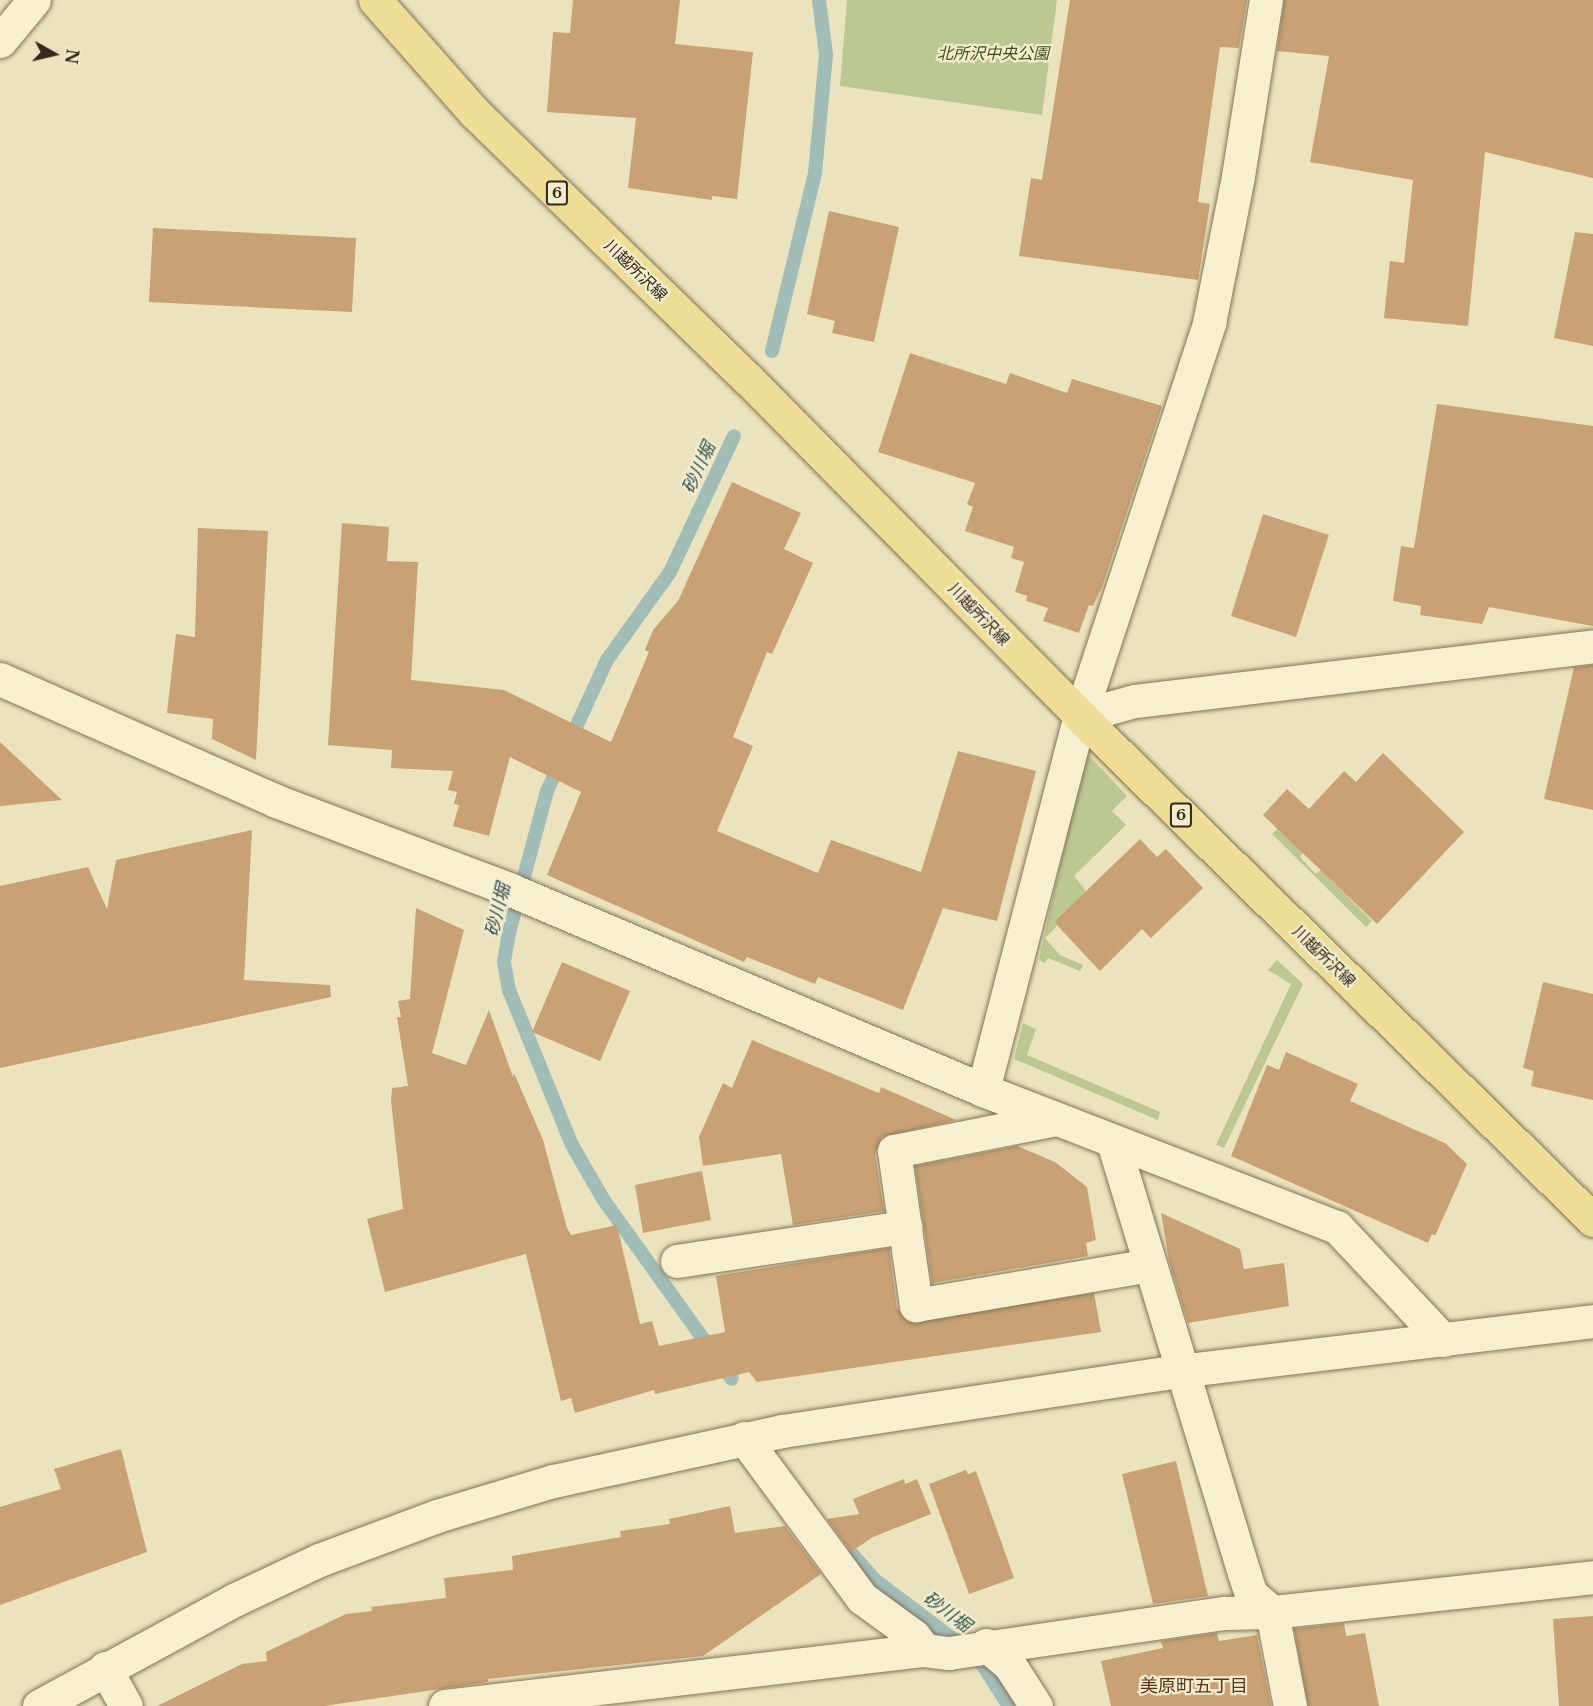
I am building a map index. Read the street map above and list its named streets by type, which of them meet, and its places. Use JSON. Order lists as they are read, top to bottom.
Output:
{
  "streets": {
    "main road": ["6", "川越所沢線"]
  },
  "districts": ["美原町五丁目"],
  "water": ["砂川堀"],
  "parks": ["北所沢中央公園"],
  "north": "right"
}
